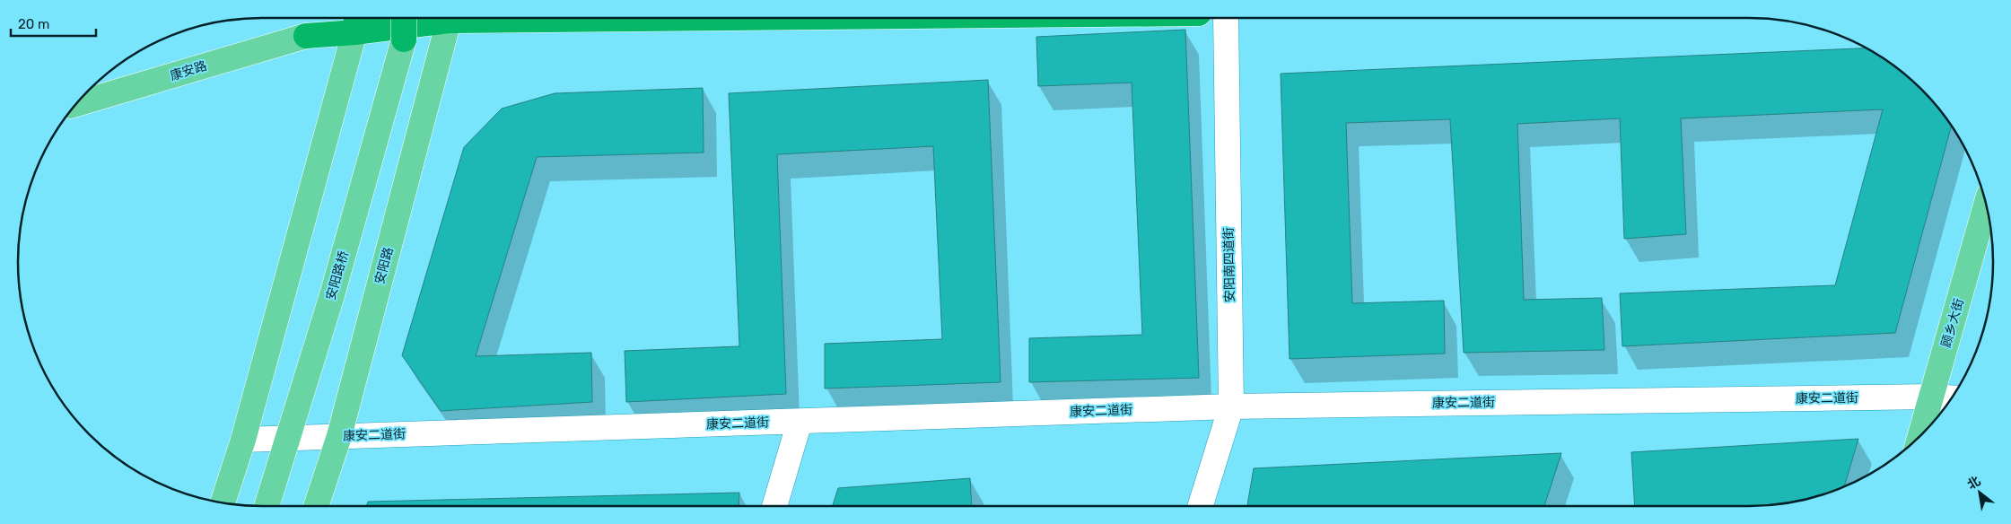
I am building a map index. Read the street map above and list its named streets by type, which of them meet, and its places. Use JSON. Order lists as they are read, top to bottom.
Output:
{
  "streets": {
    "main road": [
      "康安路",
      "安阳路",
      "安阳路桥",
      "顾乡大街"
    ],
    "street": ["安阳南四道街", "康安二道街"]
  },
  "crossings": [
    ["安阳南四道街", "康安二道街"],
    ["安阳路", "康安二道街"],
    ["顾乡大街", "康安二道街"]
  ],
  "scale_bar": "20 m",
  "north": "top left"
}
